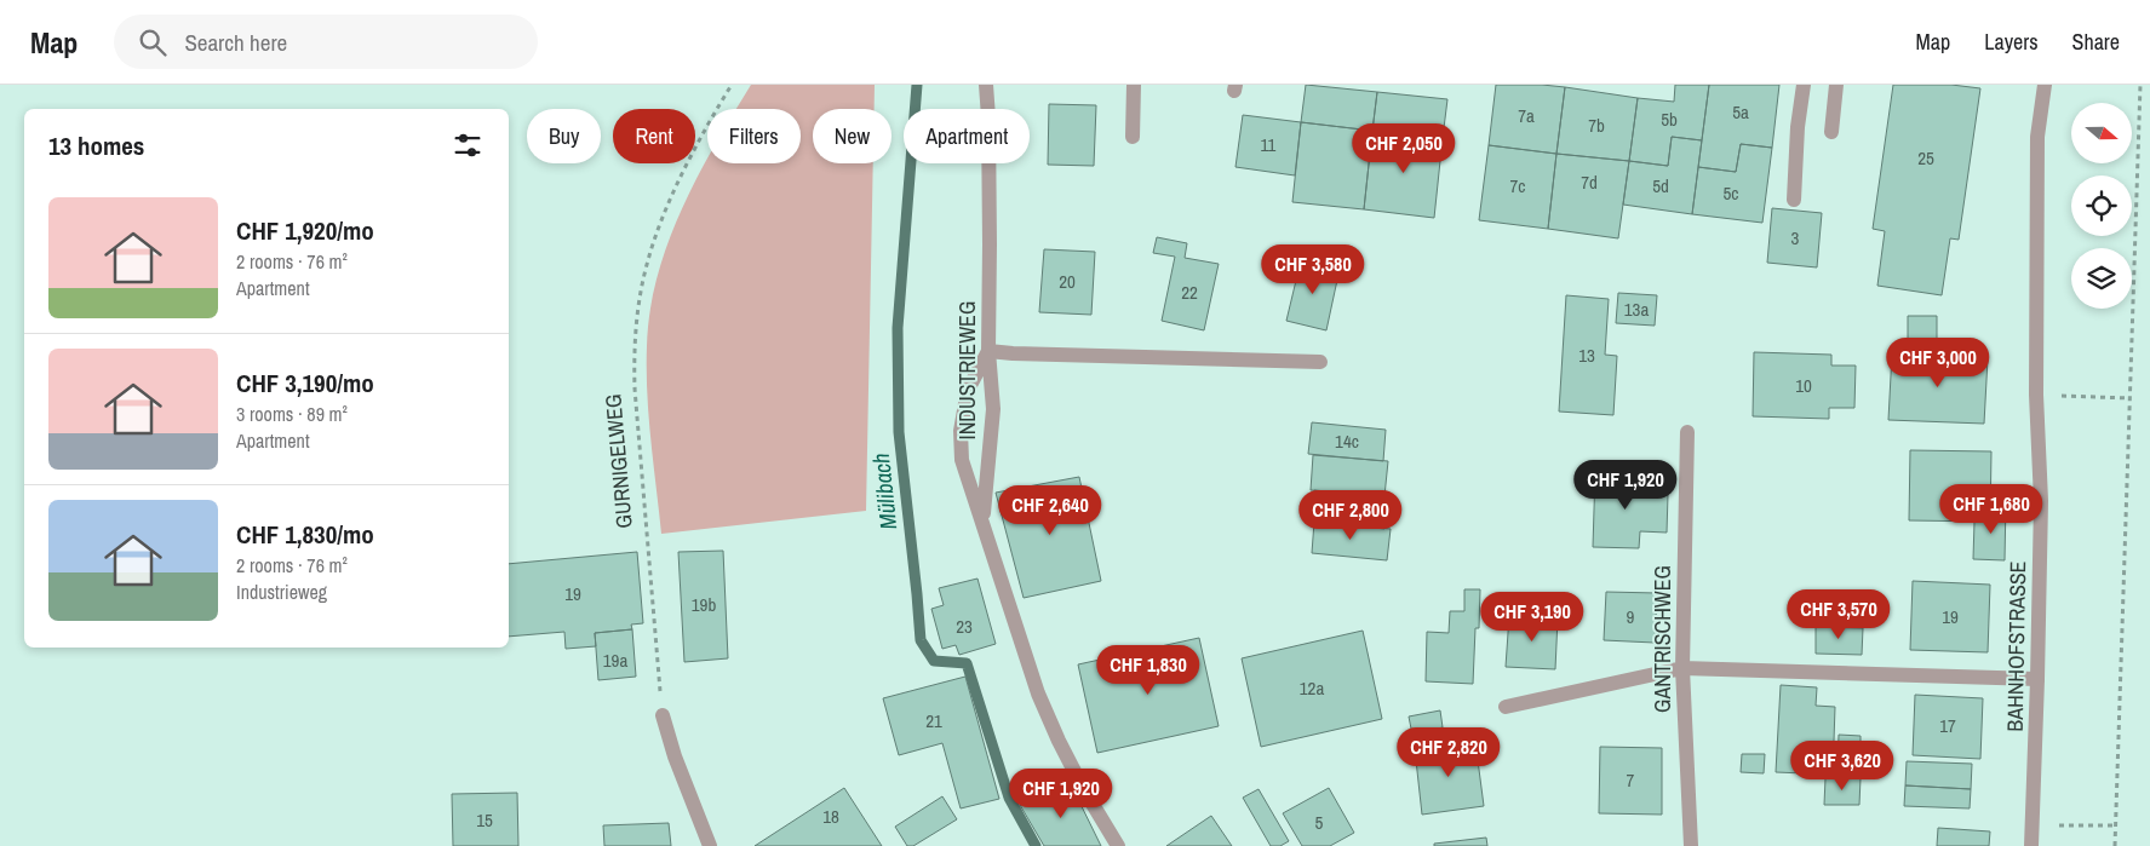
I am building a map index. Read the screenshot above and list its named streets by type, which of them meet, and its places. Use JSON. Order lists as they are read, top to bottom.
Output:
{
  "streets": {
    "street": ["INDUSTRIEWEG", "GANTRISCHWEG", "BAHNHOFSTRASSE"],
    "path": ["GURNIGELWEG"]
  },
  "water": ["Mülibach"],
  "house_numbers": [
    "5a",
    "7a",
    "5b",
    "7b",
    "11",
    "25",
    "7d",
    "7c",
    "5d",
    "5c",
    "3",
    "20",
    "22",
    "13a",
    "13",
    "10",
    "14c",
    "19",
    "19b",
    "9",
    "19",
    "23",
    "19a",
    "12a",
    "21",
    "17",
    "7",
    "18",
    "15",
    "5"
  ],
  "north": "right",
  "page": {
    "header": "Map",
    "search": "Search here",
    "nav": ["Map", "Layers", "Share"],
    "chip": [
      "Buy",
      "Rent",
      "Filters",
      "New",
      "Apartment"
    ],
    "heading": "13 homes",
    "price": [
      "CHF 2,050",
      "CHF 3,580",
      "CHF 3,000",
      "CHF 1,920",
      "CHF 1,680",
      "CHF 2,640",
      "CHF 2,800",
      "CHF 3,570",
      "CHF 3,190",
      "CHF 1,830",
      "CHF 2,820",
      "CHF 3,620",
      "CHF 1,920"
    ],
    "list": [
      {
        "name": "CHF 1,920/mo",
        "note": "2 rooms · 76 m² · Apartment"
      },
      {
        "name": "CHF 3,190/mo",
        "note": "3 rooms · 89 m² · Apartment"
      },
      {
        "name": "CHF 1,830/mo",
        "note": "2 rooms · 76 m² · Industrieweg"
      }
    ]
  }
}
